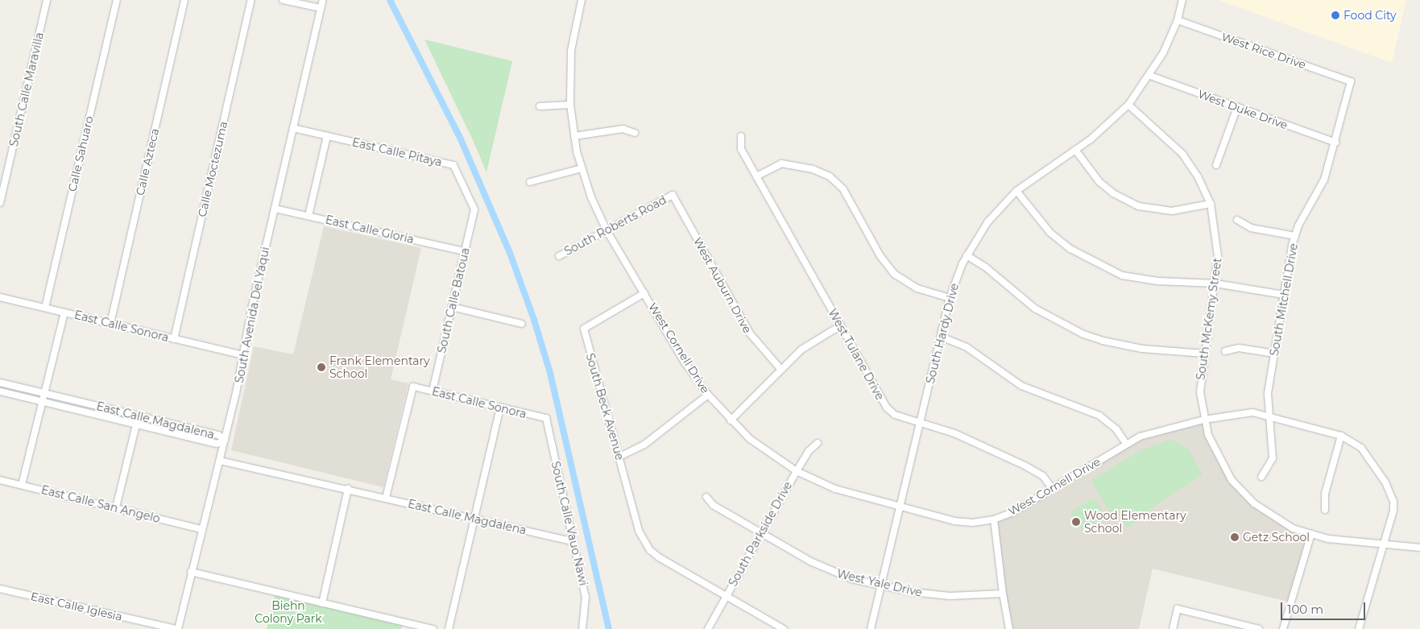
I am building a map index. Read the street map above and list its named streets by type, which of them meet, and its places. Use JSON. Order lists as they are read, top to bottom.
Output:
{
  "streets": {
    "street": [
      "West Rice Drive",
      "South Calle Maravilla",
      "West Duke Drive",
      "East Calle Pitaya",
      "Calle Sahuaro",
      "Calle Azteca",
      "Calle Moctezuma",
      "South Roberts Road",
      "East Calle Gloria",
      "West Auburn Drive",
      "South Mitchell Drive",
      "South Calle Batoua",
      "South Avenida Del Yaqui",
      "South McKemy Street",
      "East Calle Sonora",
      "South Hardy Drive",
      "West Cornell Drive",
      "West Tulane Drive",
      "South Beck Avenue",
      "East Calle Magdalena",
      "East Calle San Angelo",
      "South Calle Vauo Nawi",
      "South Parkside Drive",
      "West Yale Drive",
      "East Calle Iglesia"
    ]
  },
  "crossings": [
    ["West Rice Drive", "South Mitchell Drive"],
    ["West Rice Drive", "South Hardy Drive"],
    ["West Duke Drive", "South Mitchell Drive"],
    ["West Duke Drive", "South Hardy Drive"],
    ["East Calle Pitaya", "South Calle Batoua"],
    ["East Calle Pitaya", "South Avenida Del Yaqui"],
    ["Calle Sahuaro", "East Calle Sonora"],
    ["Calle Azteca", "East Calle Sonora"],
    ["Calle Moctezuma", "East Calle Sonora"],
    ["South Roberts Road", "West Auburn Drive"],
    ["South Roberts Road", "West Cornell Drive"],
    ["East Calle Gloria", "South Calle Batoua"],
    ["East Calle Gloria", "South Avenida Del Yaqui"],
    ["South Mitchell Drive", "West Cornell Drive"],
    ["South Calle Batoua", "East Calle Sonora"],
    ["South Avenida Del Yaqui", "East Calle Sonora"],
    ["South Avenida Del Yaqui", "East Calle Magdalena"],
    ["South Avenida Del Yaqui", "East Calle San Angelo"],
    ["South Avenida Del Yaqui", "East Calle Iglesia"],
    ["South McKemy Street", "South Hardy Drive"],
    ["South McKemy Street", "West Cornell Drive"],
    ["East Calle Sonora", "East Calle Magdalena"],
    ["East Calle Sonora", "South Calle Vauo Nawi"],
    ["South Hardy Drive", "West Cornell Drive"],
    ["South Hardy Drive", "West Tulane Drive"],
    ["South Hardy Drive", "West Yale Drive"],
    ["West Cornell Drive", "West Tulane Drive"],
    ["West Cornell Drive", "South Beck Avenue"],
    ["West Cornell Drive", "South Parkside Drive"],
    ["South Beck Avenue", "South Parkside Drive"],
    ["East Calle Magdalena", "South Calle Vauo Nawi"],
    ["South Parkside Drive", "West Yale Drive"]
  ],
  "parks": ["Biehn Colony Park"],
  "places": [
    "Food City",
    "Frank Elementary School",
    "Wood Elementary School",
    "Getz School"
  ],
  "scale_bar": "100 m"
}
